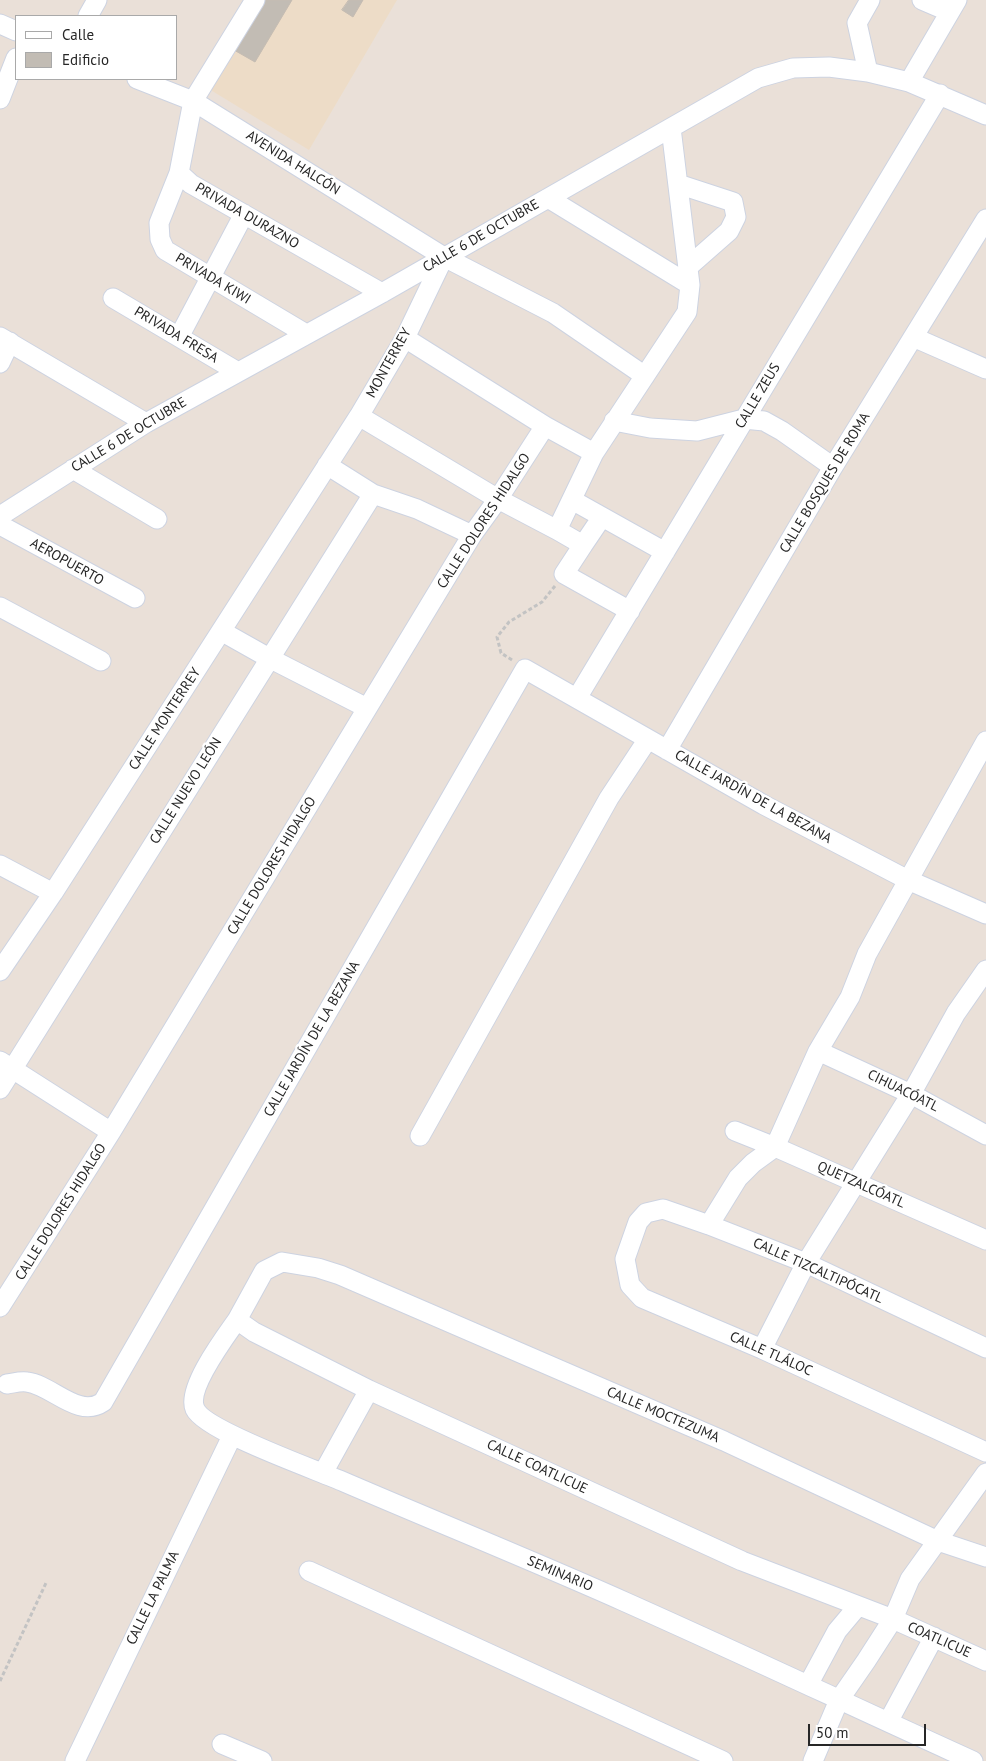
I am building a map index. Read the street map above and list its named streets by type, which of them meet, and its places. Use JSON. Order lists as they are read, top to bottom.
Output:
{
  "streets": {
    "street": [
      "AVENIDA HALCÓN",
      "PRIVADA DURAZNO",
      "CALLE 6 DE OCTUBRE",
      "PRIVADA KIWI",
      "PRIVADA FRESA",
      "MONTERREY",
      "CALLE ZEUS",
      "CALLE BOSQUES DE ROMA",
      "CALLE DOLORES HIDALGO",
      "AEROPUERTO",
      "CALLE MONTERREY",
      "CALLE NUEVO LEÓN",
      "CALLE JARDÍN DE LA BEZANA",
      "CIHUACÓATL",
      "QUETZALCÓATL",
      "CALLE TIZCALTIPÓCATL",
      "CALLE TLÁLOC",
      "CALLE MOCTEZUMA",
      "CALLE COATLICUE",
      "SEMINARIO",
      "CALLE LA PALMA",
      "COATLICUE"
    ]
  },
  "crossings": [
    ["AVENIDA HALCÓN", "CALLE 6 DE OCTUBRE"],
    ["AVENIDA HALCÓN", "MONTERREY"],
    ["PRIVADA DURAZNO", "CALLE 6 DE OCTUBRE"],
    ["PRIVADA DURAZNO", "PRIVADA KIWI"],
    ["CALLE 6 DE OCTUBRE", "PRIVADA KIWI"],
    ["CALLE 6 DE OCTUBRE", "PRIVADA FRESA"],
    ["CALLE 6 DE OCTUBRE", "MONTERREY"],
    ["CALLE 6 DE OCTUBRE", "CALLE ZEUS"],
    ["MONTERREY", "CALLE MONTERREY"],
    ["CALLE ZEUS", "CALLE JARDÍN DE LA BEZANA"],
    ["CALLE BOSQUES DE ROMA", "CALLE JARDÍN DE LA BEZANA"],
    ["CALLE TIZCALTIPÓCATL", "CALLE TLÁLOC"],
    ["CALLE MOCTEZUMA", "CALLE COATLICUE"],
    ["CALLE MOCTEZUMA", "SEMINARIO"],
    ["CALLE COATLICUE", "SEMINARIO"],
    ["CALLE COATLICUE", "COATLICUE"],
    ["SEMINARIO", "CALLE LA PALMA"]
  ],
  "legend": ["Calle", "Edificio"],
  "scale_bar": "50 m"
}
